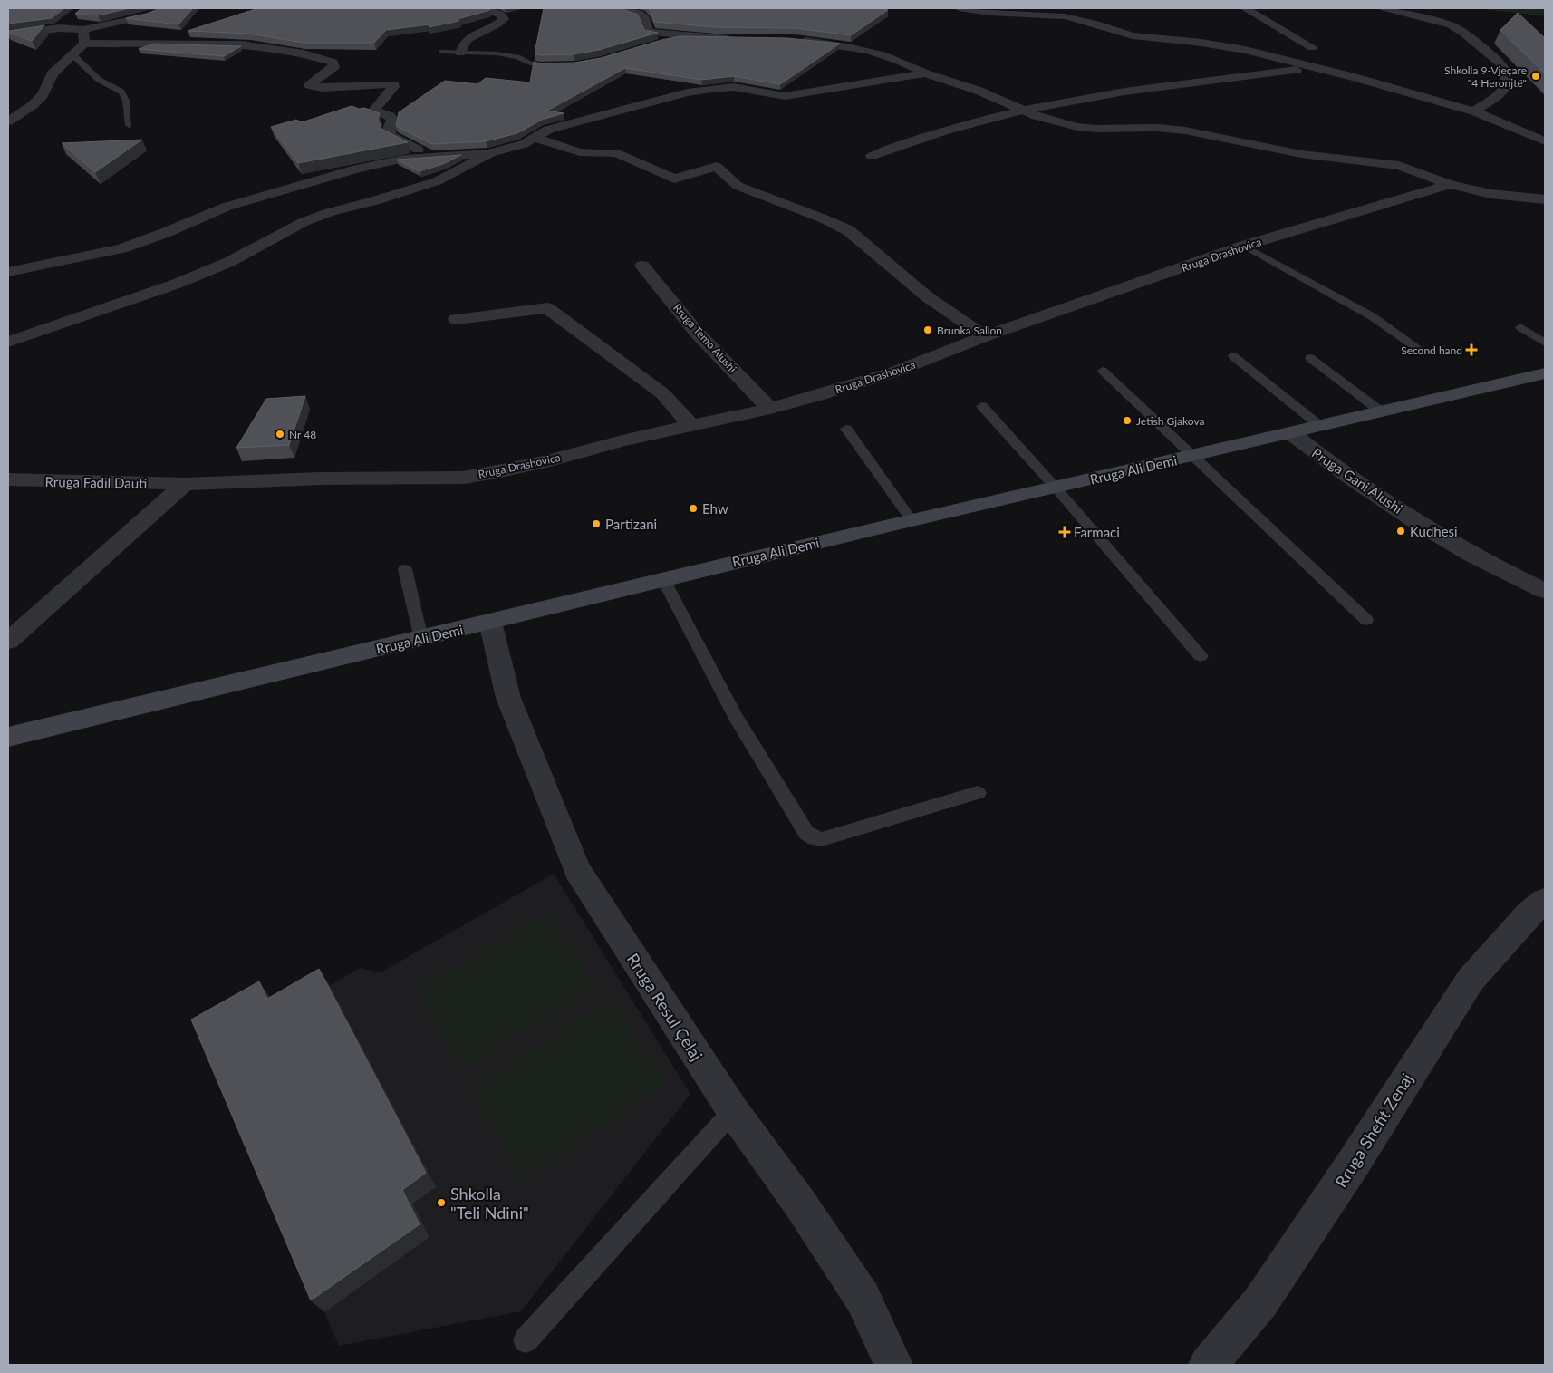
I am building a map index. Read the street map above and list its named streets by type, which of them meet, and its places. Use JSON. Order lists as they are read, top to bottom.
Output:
{
  "streets": {
    "main road": ["Rruga Ali Demi"],
    "street": [
      "Rruga Drashovica",
      "Rruga Temo Alushi",
      "Rruga Gani Alushi",
      "Rruga Fadil Dauti",
      "Rruga Resul Çelaj",
      "Rruga Shefit Zenaj"
    ]
  },
  "crossings": [
    ["Rruga Drashovica", "Rruga Temo Alushi"],
    ["Rruga Drashovica", "Rruga Fadil Dauti"],
    ["Rruga Ali Demi", "Rruga Gani Alushi"],
    ["Rruga Ali Demi", "Rruga Resul Çelaj"]
  ],
  "places": {
    "other": [
      "Shkolla 9-Vjeçare \"4 Heronjtë\"",
      "Brunka Sallon",
      "Jetish Gjakova",
      "Nr 48",
      "Ehw",
      "Partizani",
      "Kudhesi",
      "Shkolla \"Teli Ndini\""
    ],
    "health": ["Second hand", "Farmaci"]
  }
}
